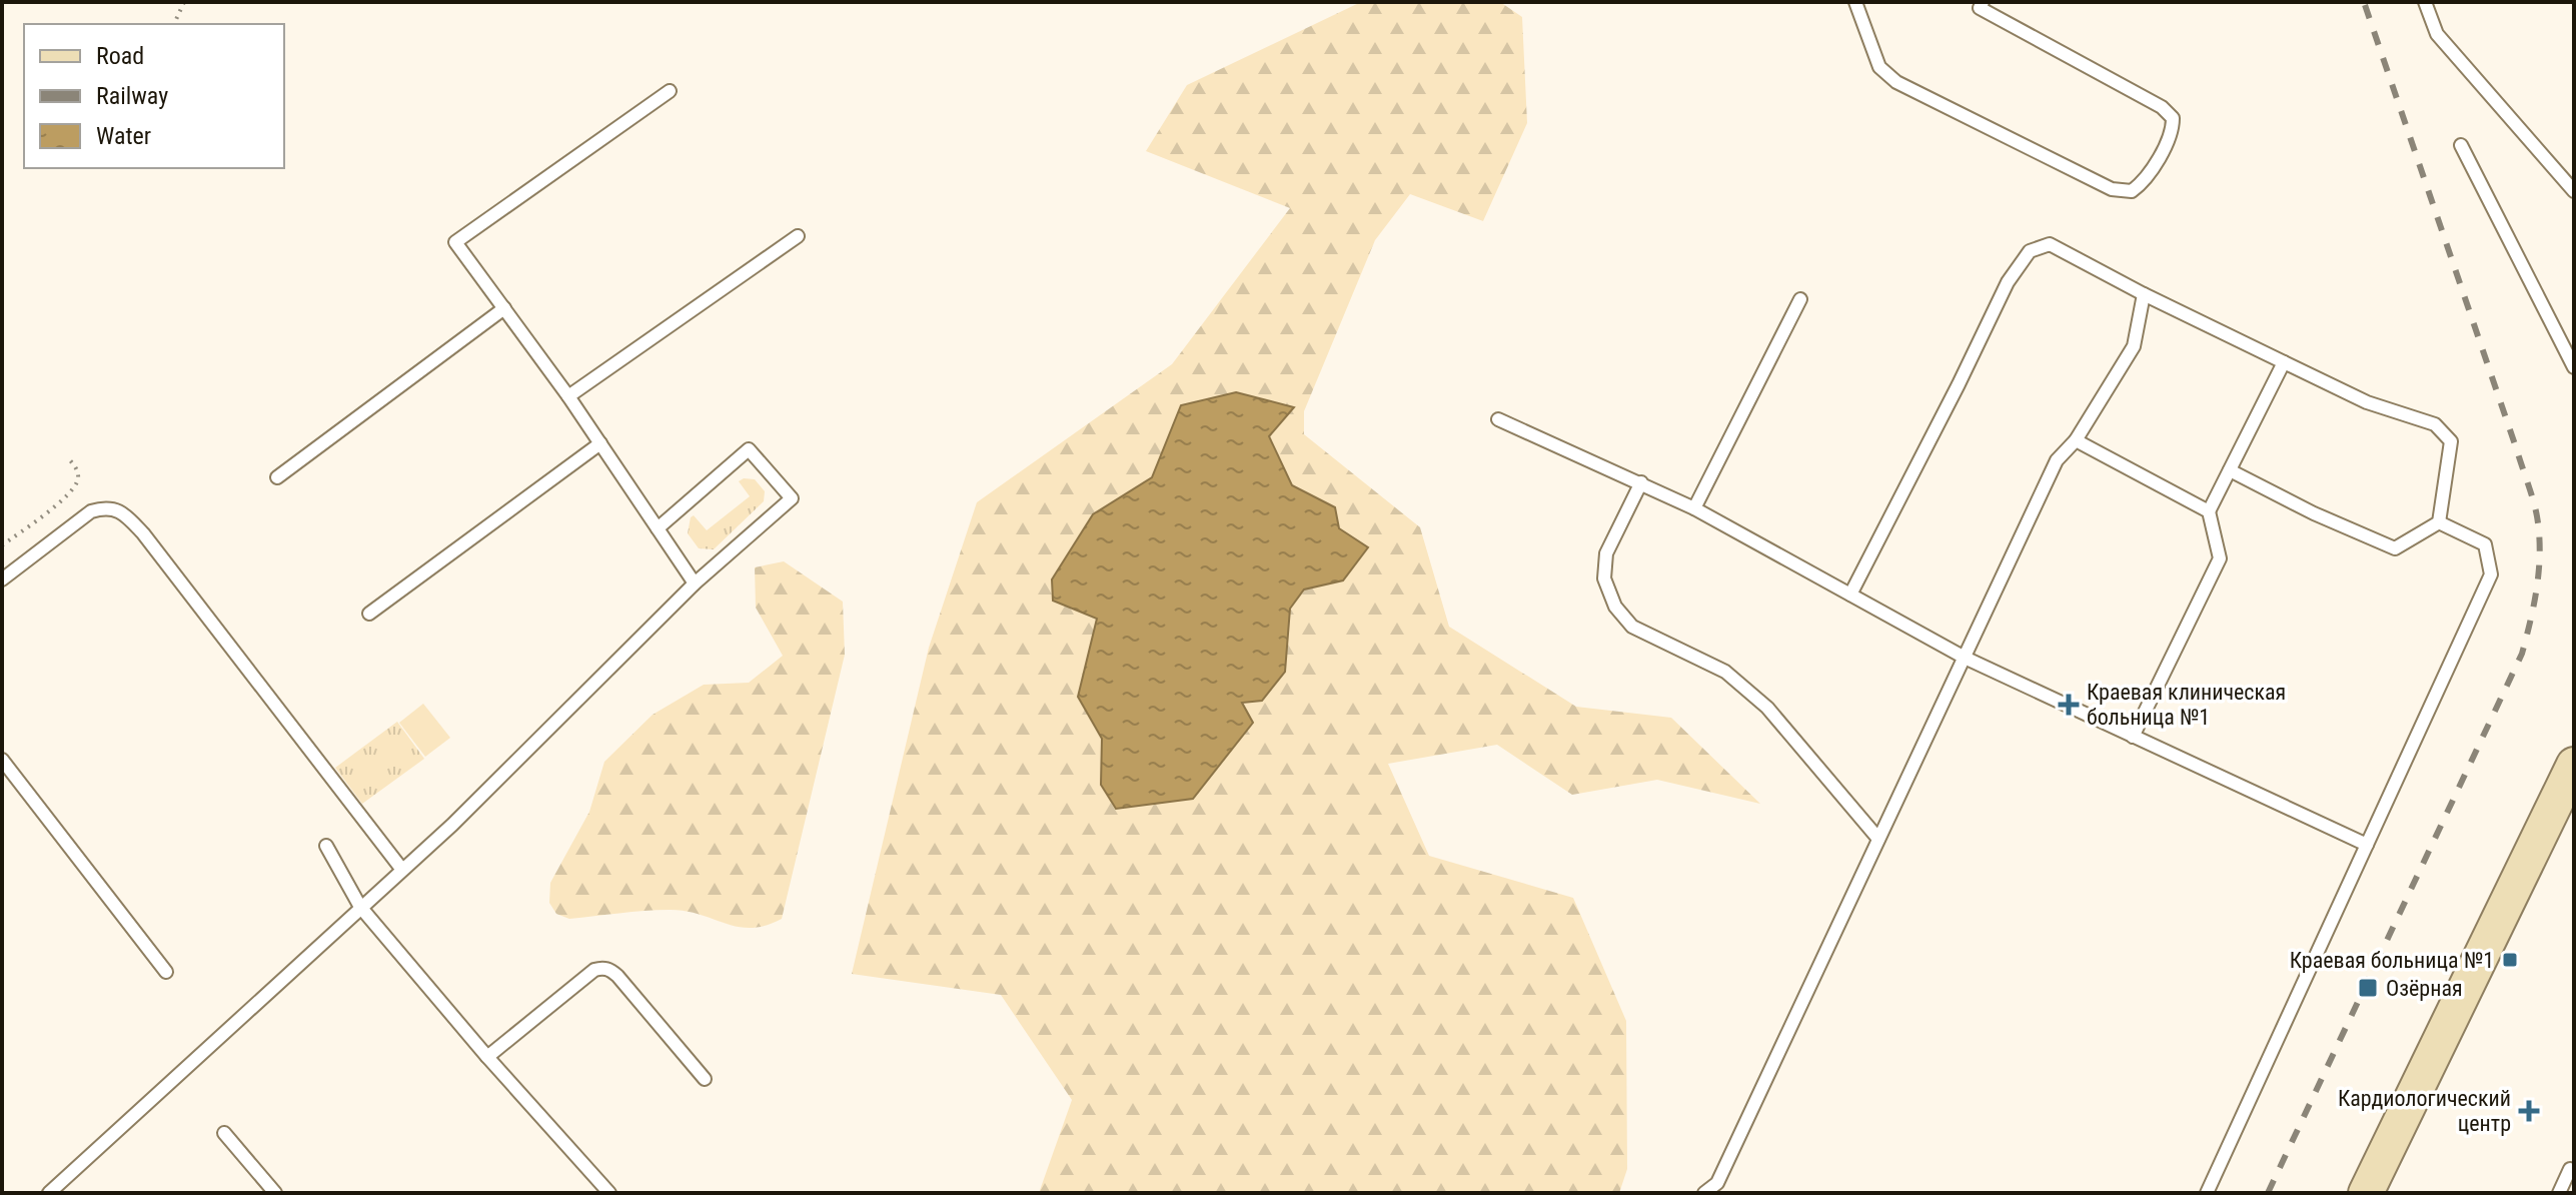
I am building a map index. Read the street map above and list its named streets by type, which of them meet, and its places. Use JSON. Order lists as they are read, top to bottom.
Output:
{
  "places": {
    "health": ["Краевая клиническая больница №1", "Кардиологический центр"],
    "transit": ["Краевая больница №1", "Озёрная"]
  },
  "legend": ["Road", "Railway", "Water"]
}
